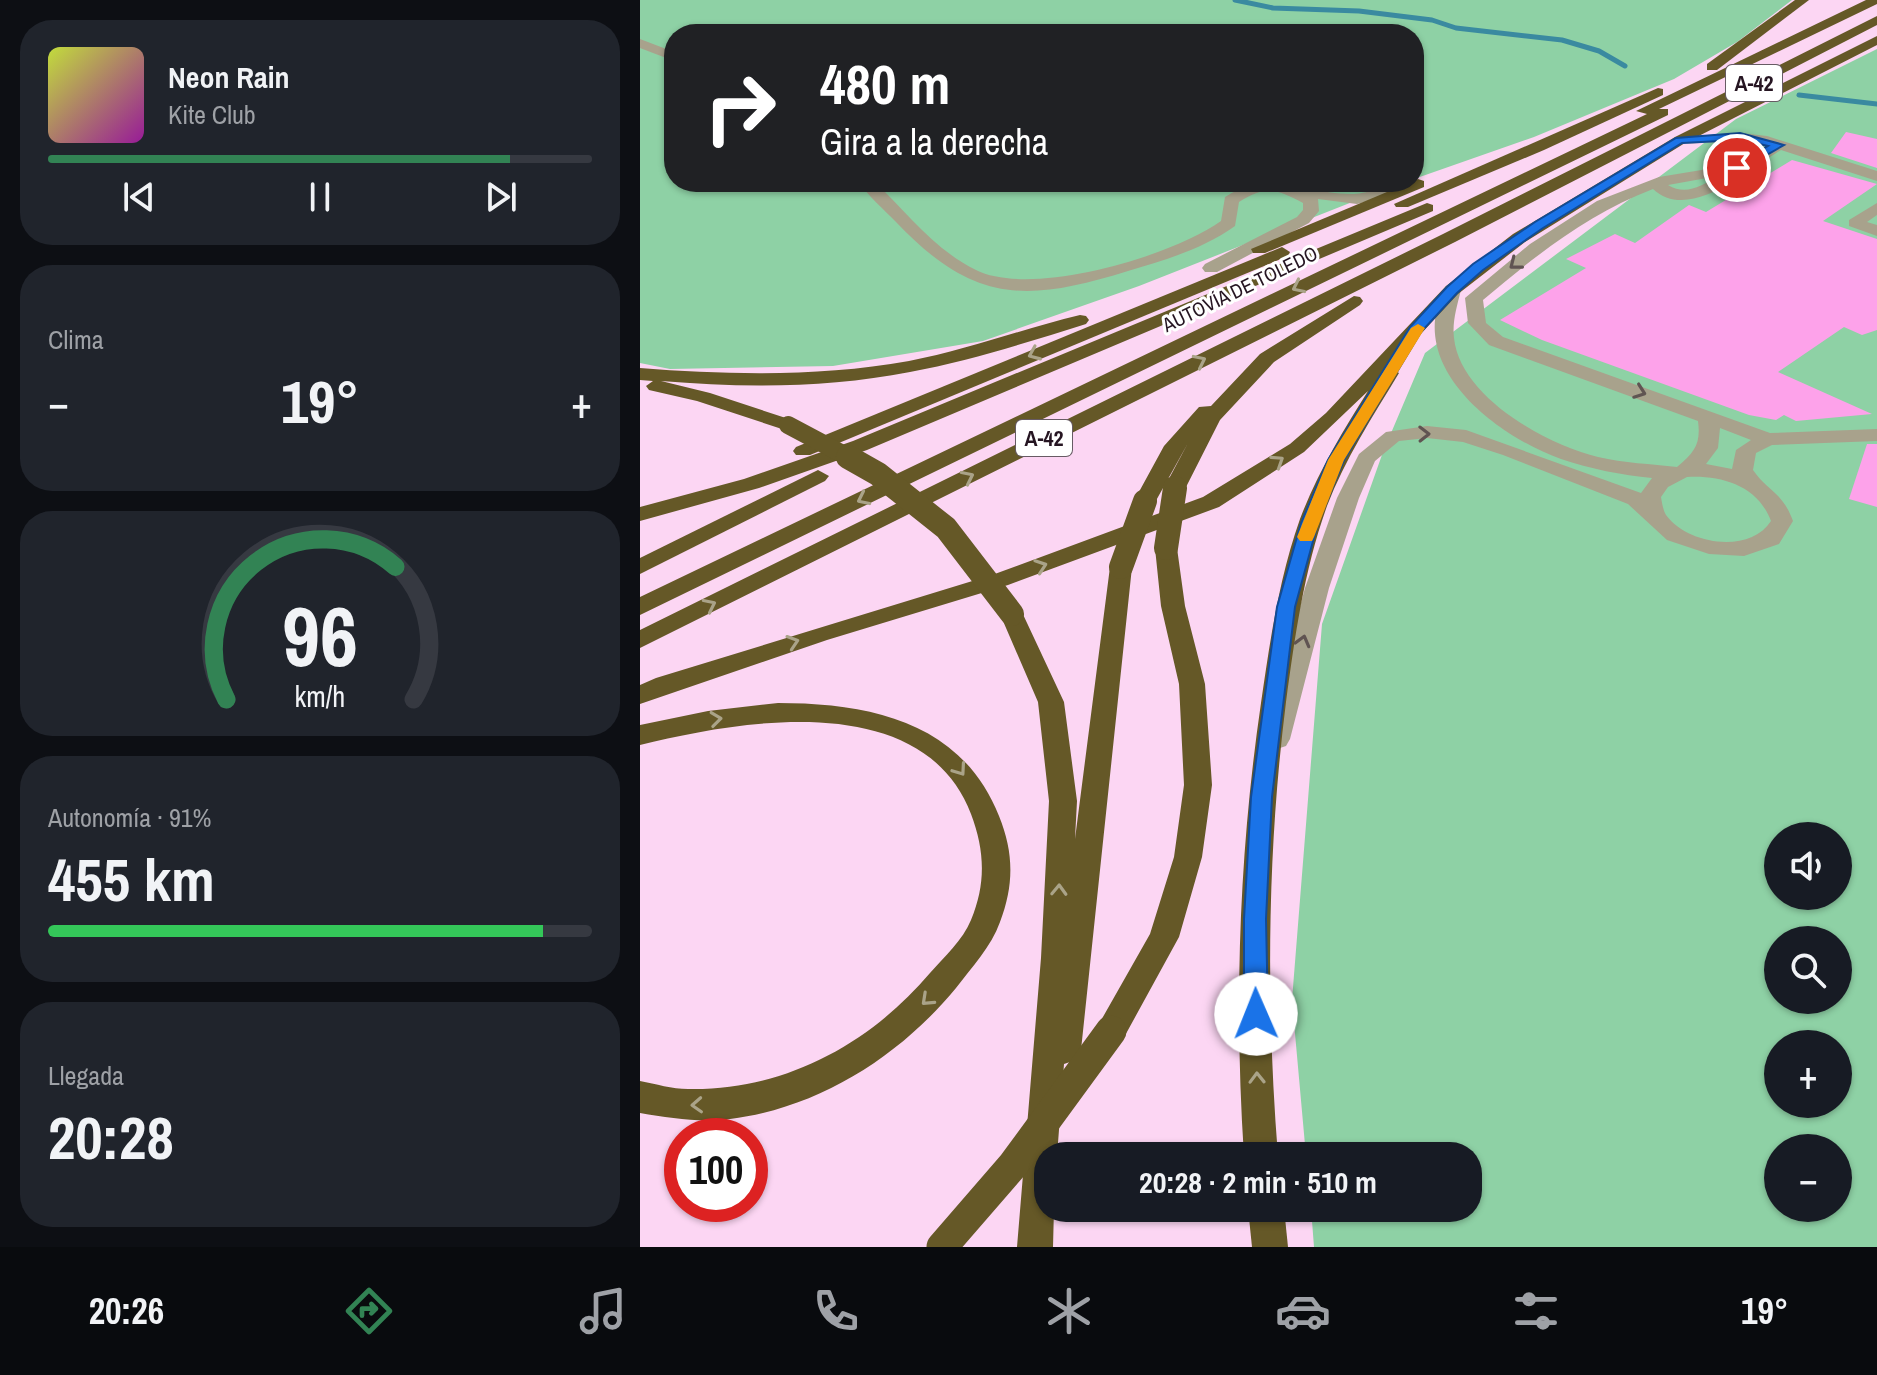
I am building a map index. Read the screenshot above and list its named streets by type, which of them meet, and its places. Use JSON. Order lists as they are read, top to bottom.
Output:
{
  "streets": {
    "highway": ["A-42", "AUTOVÍA DE TOLEDO"]
  },
  "crossings": [
    ["A-42", "AUTOVÍA DE TOLEDO"]
  ],
  "page": {
    "turn": ["480 m", "Gira a la derecha"],
    "song": ["Neon Rain", "Kite Club"],
    "tile": [
      "Clima",
      ["Autonomía · 91%", "455 km"],
      ["Llegada", "20:28"]
    ],
    "heat": ["−", "19°", "+"],
    "map_buttons": ["+", "−"],
    "limit": "100",
    "trip": "20:28 · 2 min · 510 m",
    "tabs": ["20:26", "19°"],
    "gauge": ["96", "km/h"]
  }
}
